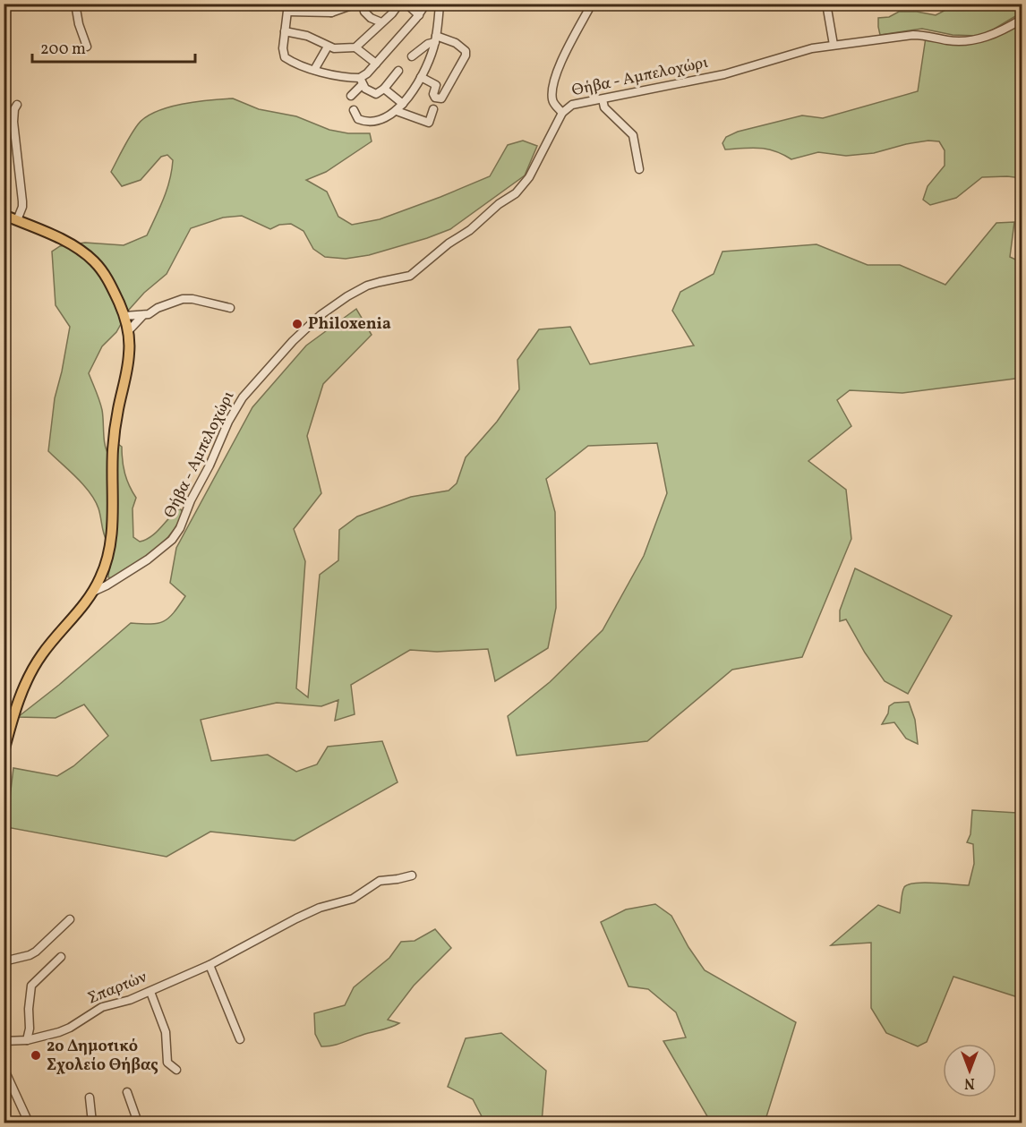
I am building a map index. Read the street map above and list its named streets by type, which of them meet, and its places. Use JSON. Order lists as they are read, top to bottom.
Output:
{
  "streets": {
    "street": ["Θήβα - Αμπελοχώρι", "Σπαρτών"]
  },
  "places": ["Philoxenia", "2ο Δημοτικό Σχολείο Θήβας"],
  "scale_bar": "200 m",
  "north": "bottom"
}
